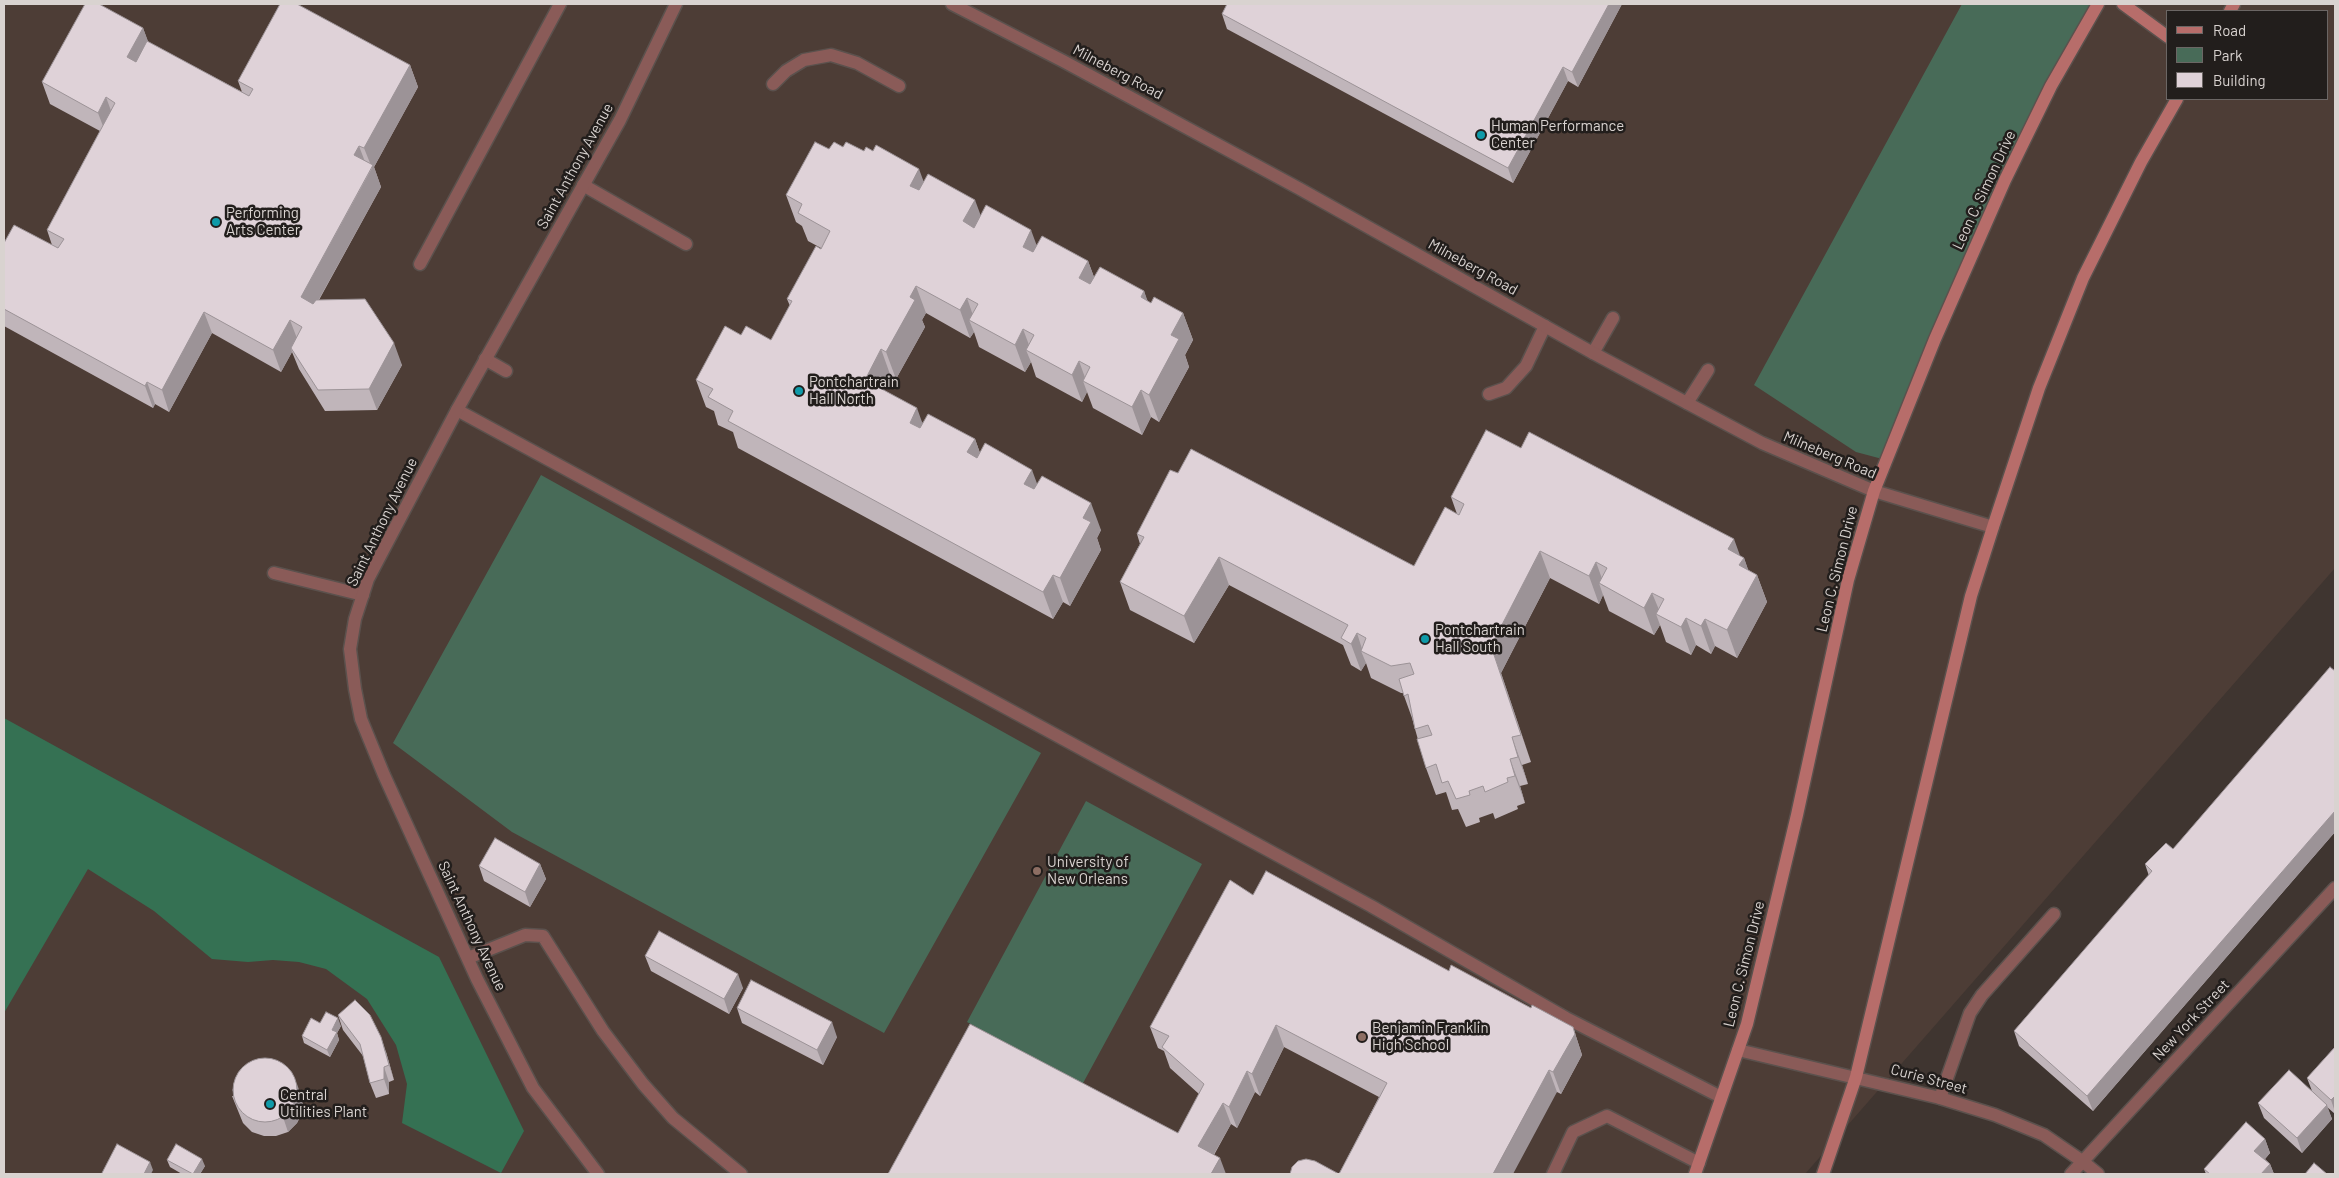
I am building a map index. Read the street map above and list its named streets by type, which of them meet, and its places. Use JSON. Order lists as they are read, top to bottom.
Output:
{
  "streets": {
    "main road": ["Leon C. Simon Drive"],
    "street": [
      "Milneberg Road",
      "Saint Anthony Avenue",
      "New York Street",
      "Curie Street"
    ]
  },
  "crossings": [
    ["Milneberg Road", "Leon C. Simon Drive"],
    ["Leon C. Simon Drive", "Curie Street"],
    ["New York Street", "Curie Street"]
  ],
  "places": [
    "Human Performance Center",
    "Performing Arts Center",
    "Pontchartrain Hall North",
    "Pontchartrain Hall South",
    "University of New Orleans",
    "Benjamin Franklin High School",
    "Central Utilities Plant"
  ],
  "legend": ["Road", "Park", "Building"]
}
